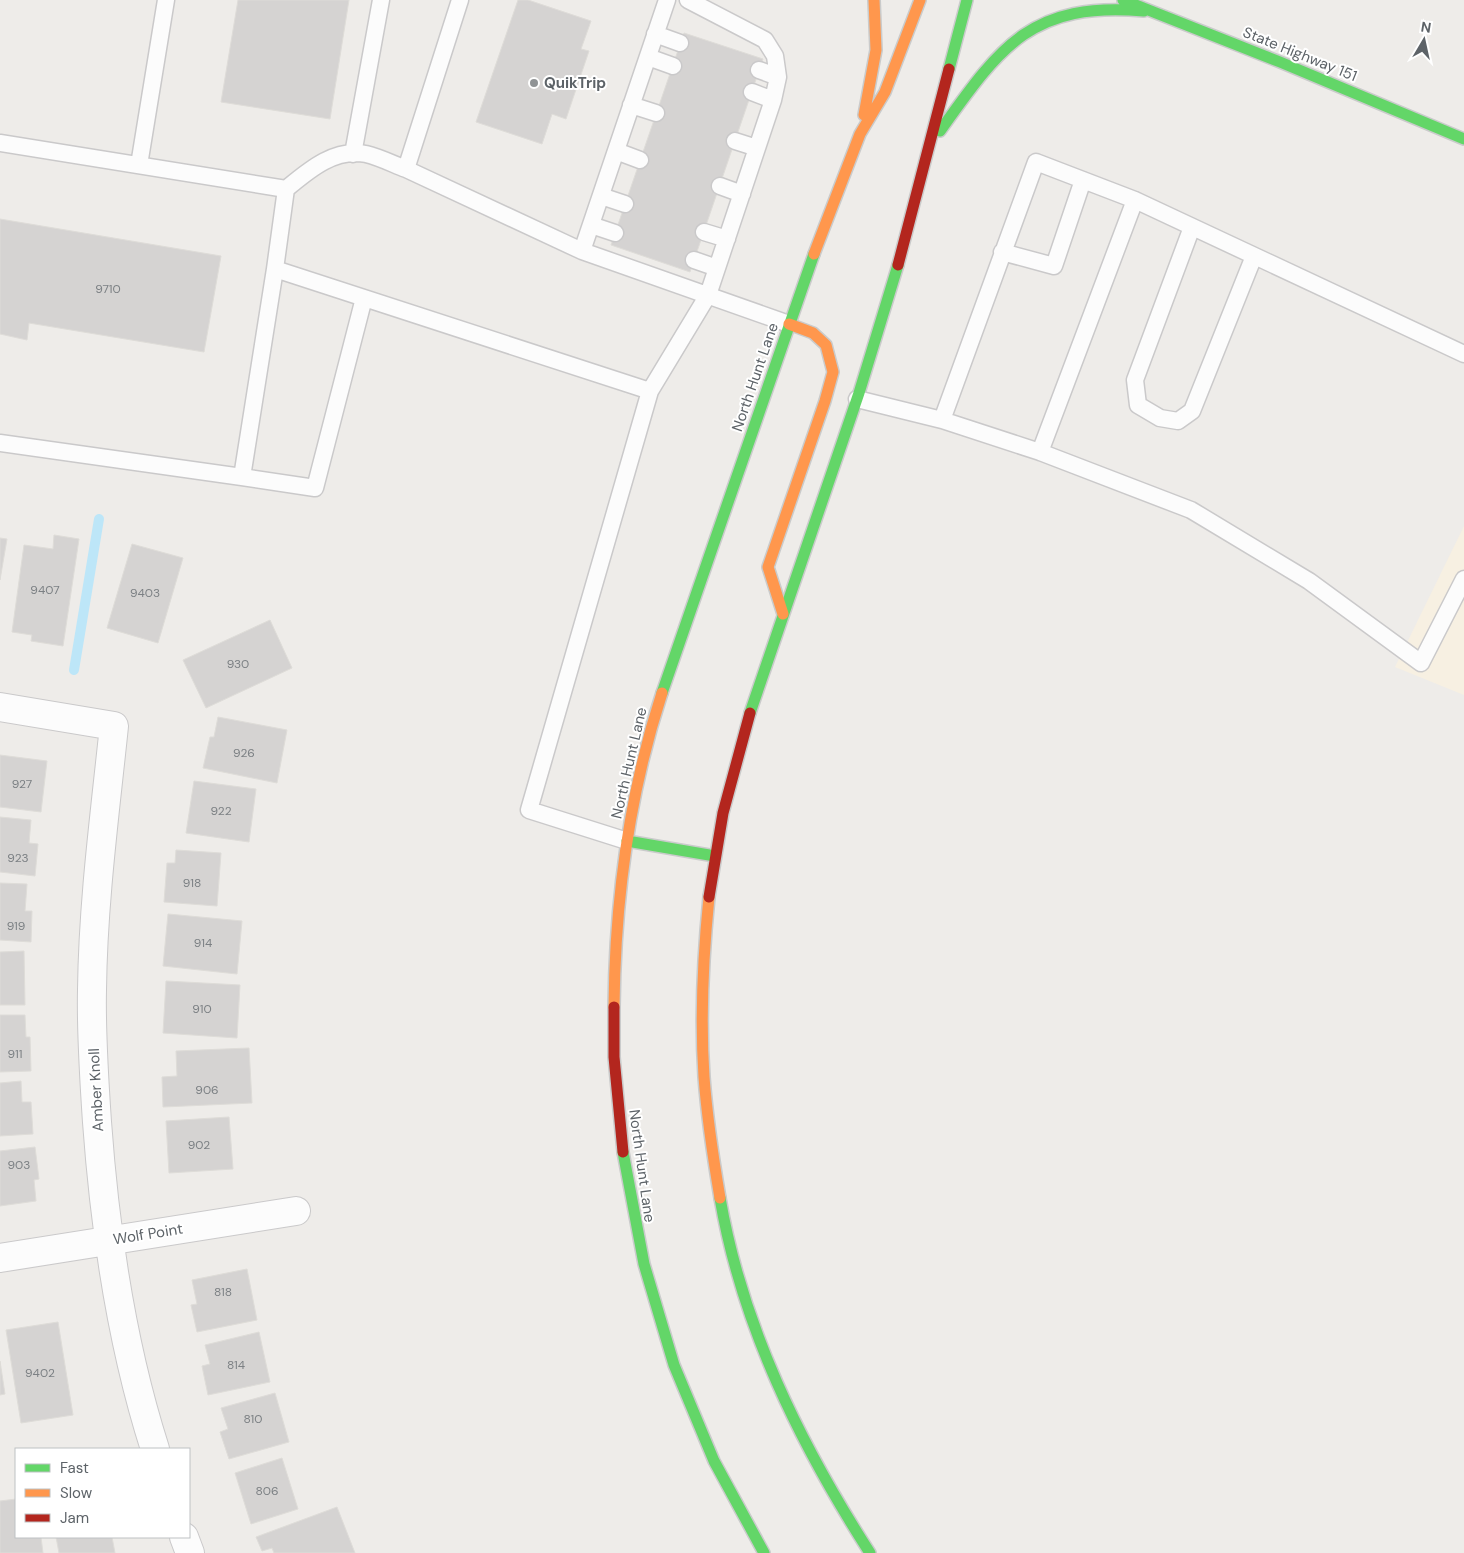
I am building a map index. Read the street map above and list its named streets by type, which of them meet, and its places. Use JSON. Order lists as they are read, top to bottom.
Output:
{
  "streets": {
    "main road": ["State Highway 151", "North Hunt Lane"],
    "street": ["Amber Knoll", "Wolf Point"]
  },
  "crossings": [
    ["Amber Knoll", "Wolf Point"]
  ],
  "places": ["QuikTrip"],
  "house_numbers": [
    "9710",
    "9407",
    "9403",
    "930",
    "926",
    "927",
    "922",
    "923",
    "918",
    "919",
    "914",
    "910",
    "911",
    "906",
    "902",
    "903",
    "818",
    "814",
    "9402",
    "810",
    "806"
  ],
  "legend": ["Fast", "Slow", "Jam"],
  "north": "top"
}
